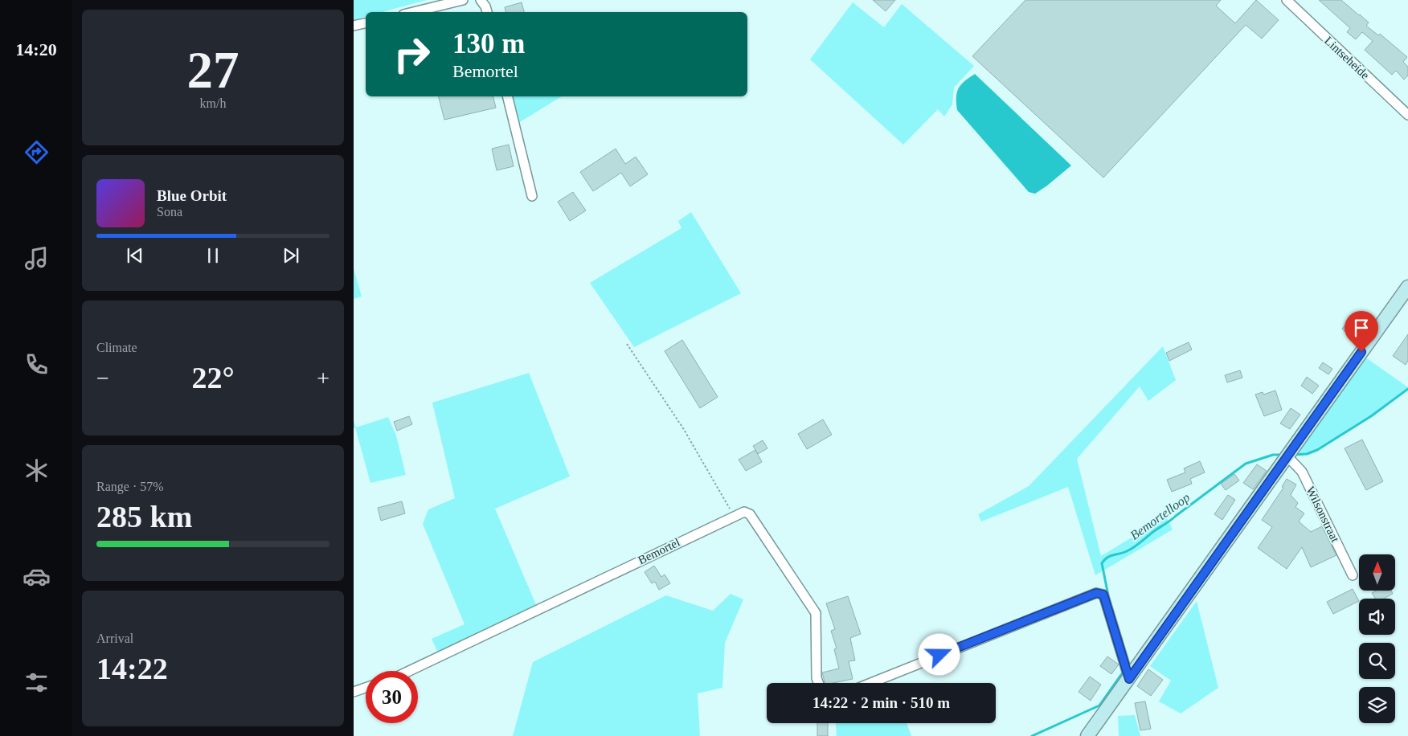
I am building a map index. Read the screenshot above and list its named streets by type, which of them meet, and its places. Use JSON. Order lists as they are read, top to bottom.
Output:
{
  "streets": {
    "street": ["Lintseheide", "Wilsonstraat", "Bemortel"]
  },
  "water": ["Bemortelloop"],
  "north": "top",
  "page": {
    "tabs": "14:20",
    "tile": [
      ["27", "km/h"],
      "Climate",
      ["Range · 57%", "285 km"],
      ["Arrival", "14:22"]
    ],
    "turn": ["130 m", "Bemortel"],
    "song": ["Blue Orbit", "Sona"],
    "heat": ["−", "22°", "+"],
    "limit": "30",
    "trip": "14:22 · 2 min · 510 m"
  }
}
